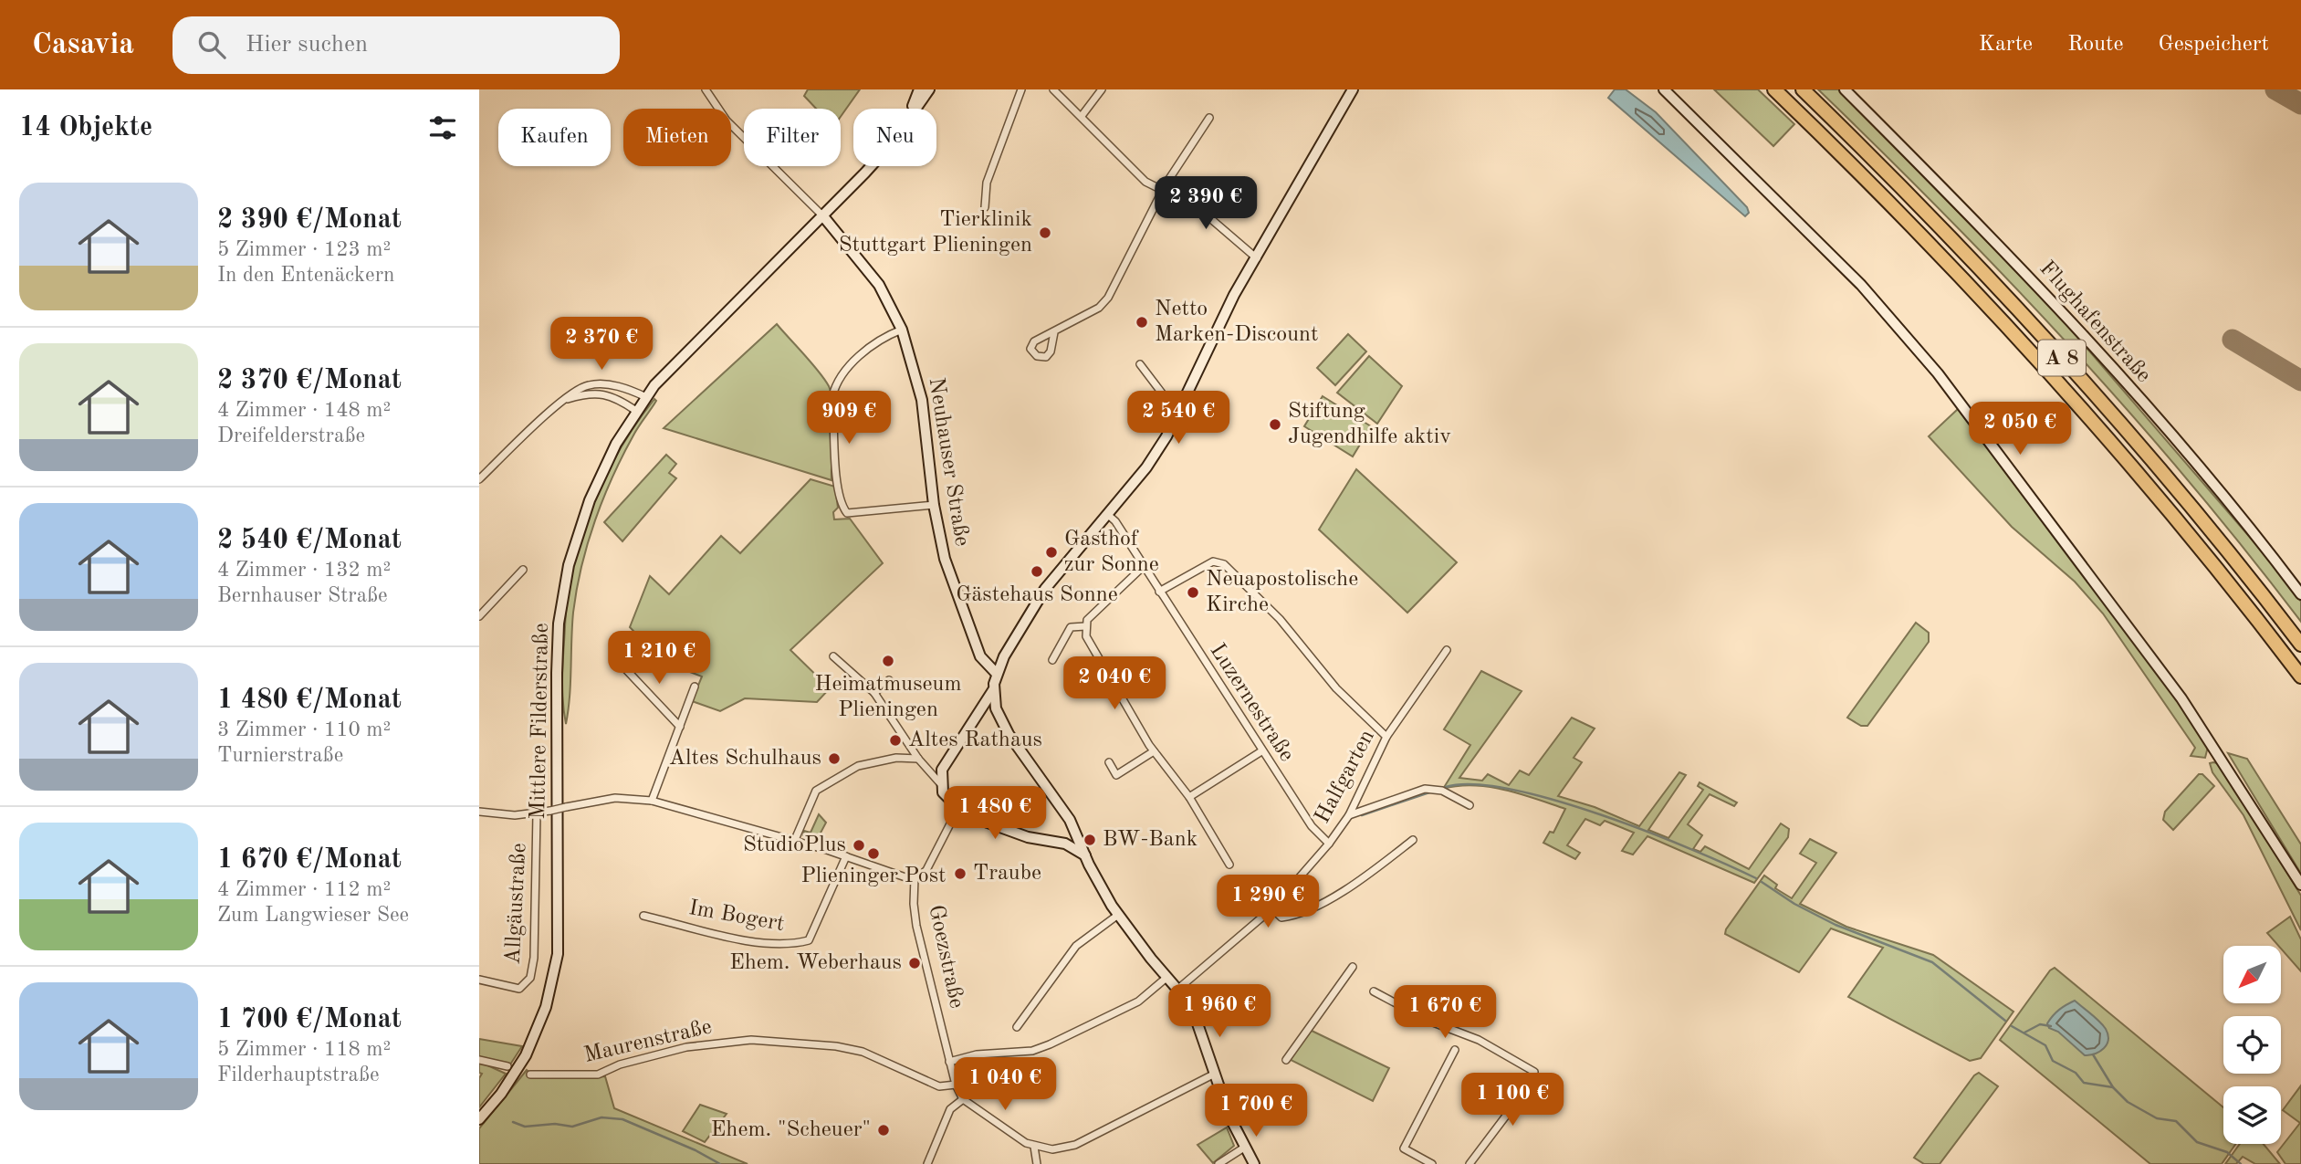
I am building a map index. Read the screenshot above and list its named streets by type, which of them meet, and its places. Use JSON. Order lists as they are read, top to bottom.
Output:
{
  "streets": {
    "highway": ["A 8"],
    "main road": ["Flughafenstraße", "Neuhauser Straße", "Mittlere Filderstraße"],
    "street": [
      "Luzernestraße",
      "Halfgarten",
      "Allgäustraße",
      "Im Bogert",
      "Goezstraße",
      "Maurenstraße"
    ]
  },
  "crossings": [
    ["Neuhauser Straße", "Mittlere Filderstraße"],
    ["Luzernestraße", "Halfgarten"],
    ["Goezstraße", "Maurenstraße"]
  ],
  "places": [
    "Tierklinik Stuttgart Plieningen",
    "Netto Marken-Discount",
    "Stiftung Jugendhilfe aktiv",
    "Gasthof zur Sonne",
    "Gästehaus Sonne",
    "Neuapostolische Kirche",
    "Heimatmuseum Plieningen",
    "Altes Rathaus",
    "Altes Schulhaus",
    "BW-Bank",
    "StudioPlus",
    "Plieninger Post",
    "Traube",
    "Ehem. Weberhaus",
    "Ehem. \"Scheuer\""
  ],
  "north": "bottom left",
  "page": {
    "header": "Casavia",
    "search": "Hier suchen",
    "nav": ["Karte", "Route", "Gespeichert"],
    "heading": "14 Objekte",
    "chip": [
      "Kaufen",
      "Mieten",
      "Filter",
      "Neu"
    ],
    "list": [
      {
        "name": "2 390 €/Monat",
        "note": "5 Zimmer · 123 m² · In den Entenäckern"
      },
      {
        "name": "2 370 €/Monat",
        "note": "4 Zimmer · 148 m² · Dreifelderstraße"
      },
      {
        "name": "2 540 €/Monat",
        "note": "4 Zimmer · 132 m² · Bernhauser Straße"
      },
      {
        "name": "1 480 €/Monat",
        "note": "3 Zimmer · 110 m² · Turnierstraße"
      },
      {
        "name": "1 670 €/Monat",
        "note": "4 Zimmer · 112 m² · Zum Langwieser See"
      },
      {
        "name": "1 700 €/Monat",
        "note": "5 Zimmer · 118 m² · Filderhauptstraße"
      }
    ],
    "price": [
      "2 390 €",
      "2 370 €",
      "909 €",
      "2 540 €",
      "2 050 €",
      "1 210 €",
      "2 040 €",
      "1 480 €",
      "1 290 €",
      "1 960 €",
      "1 670 €",
      "1 040 €",
      "1 100 €",
      "1 700 €"
    ]
  }
}
